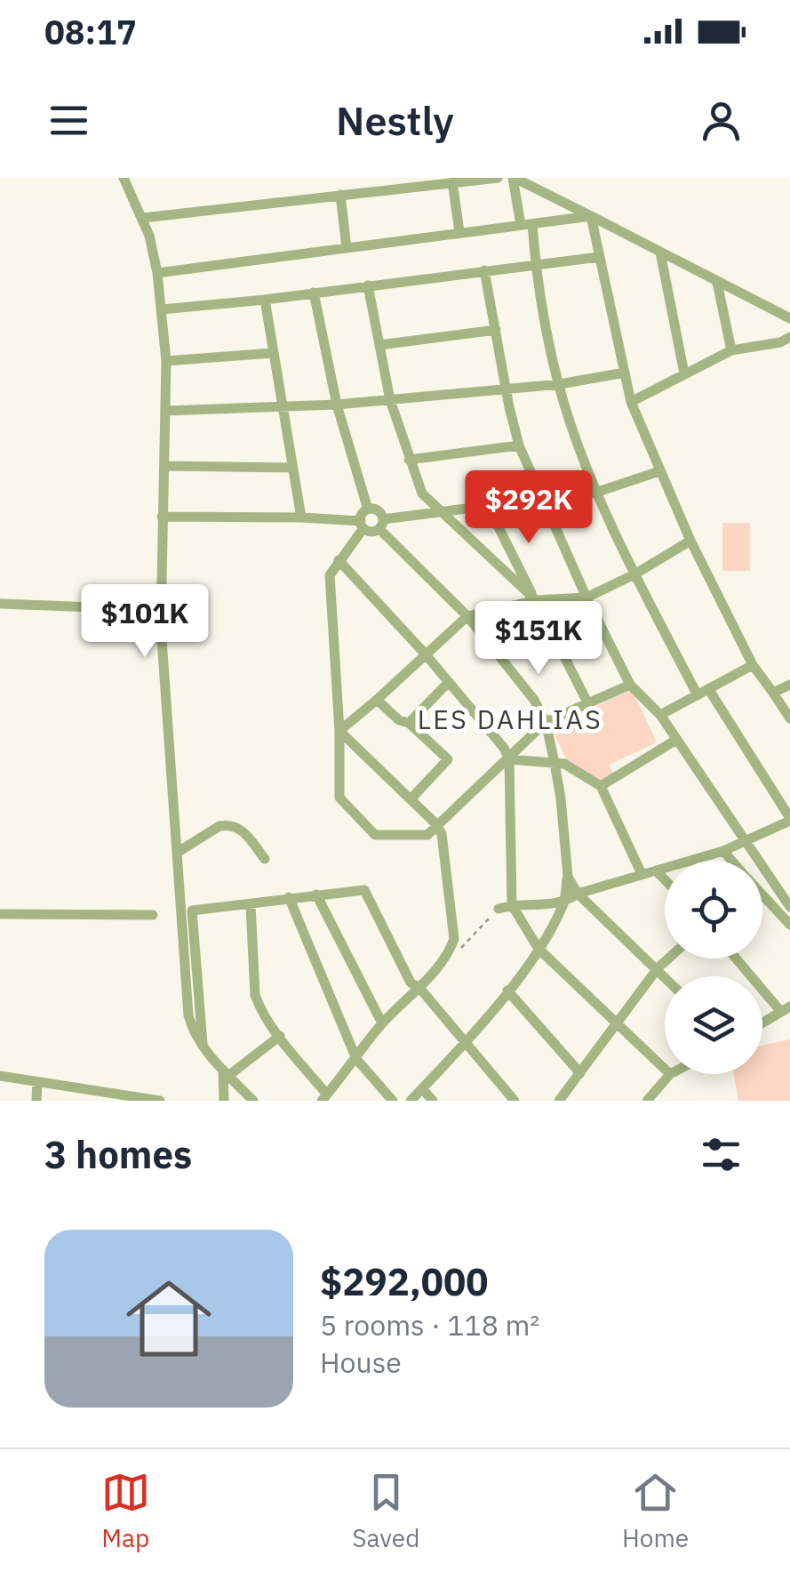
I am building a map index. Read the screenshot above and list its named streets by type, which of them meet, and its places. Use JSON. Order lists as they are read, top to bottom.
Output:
{
  "districts": ["LES DAHLIAS"],
  "page": {
    "status": "08:17",
    "header": "Nestly",
    "price": ["$292K", "$101K", "$151K"],
    "heading": "3 homes",
    "list": [
      {
        "name": "$292,000",
        "note": "5 rooms · 118 m² · House"
      }
    ],
    "tabs": ["Map", "Saved", "Home"]
  }
}
